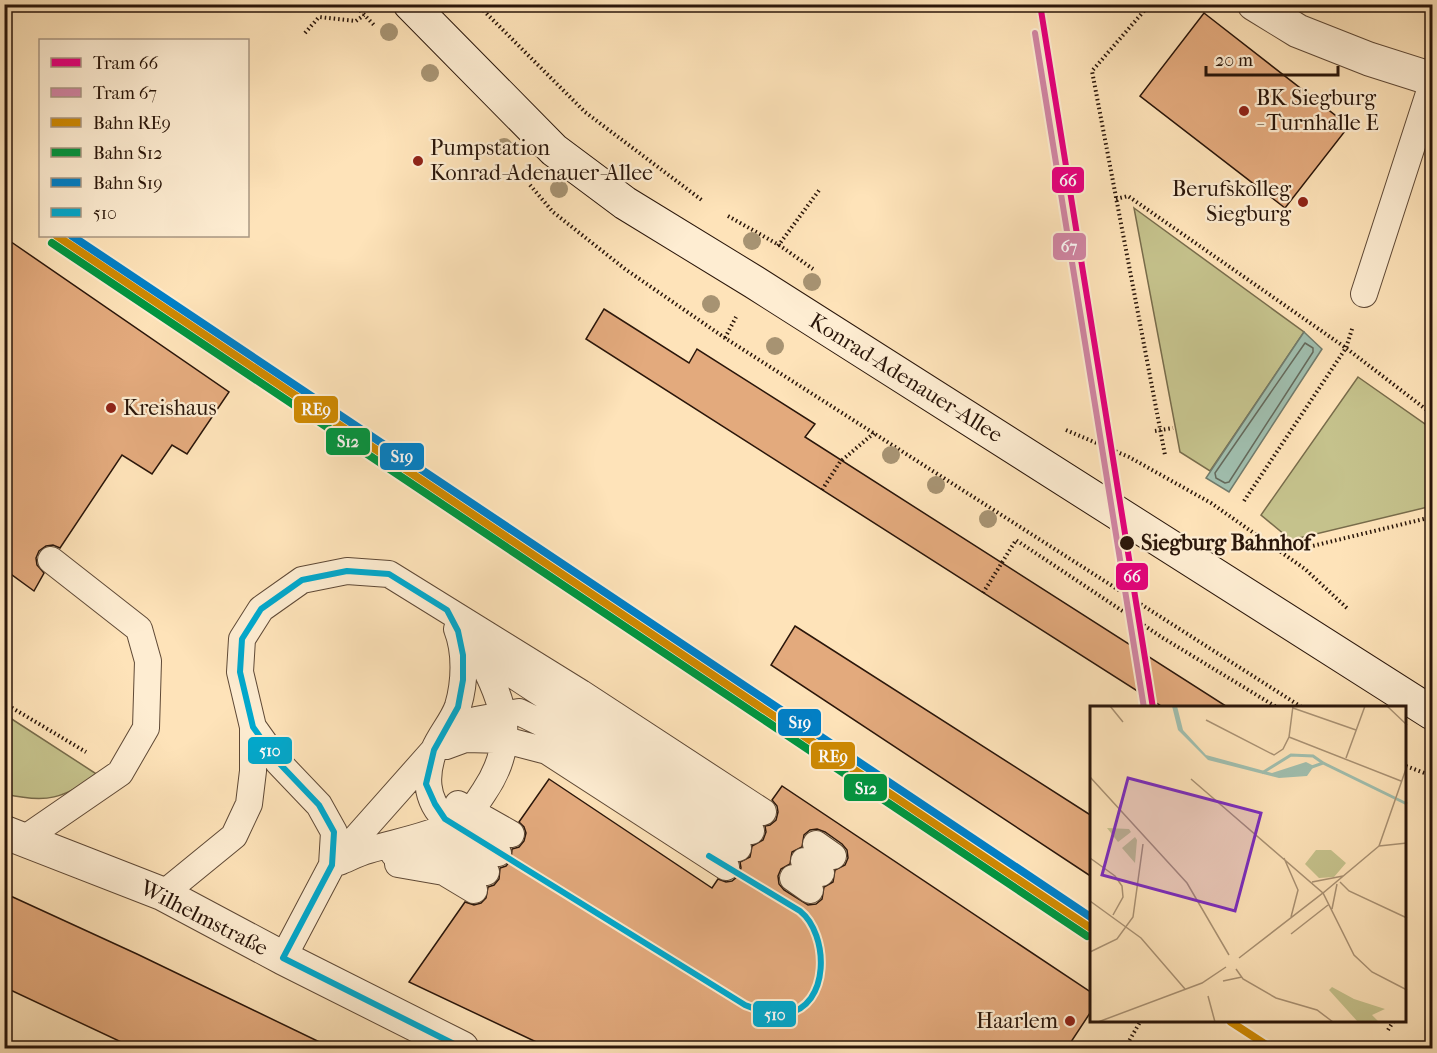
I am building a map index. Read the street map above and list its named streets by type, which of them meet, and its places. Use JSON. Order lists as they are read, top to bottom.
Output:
{
  "streets": {
    "main road": ["Konrad-Adenauer-Allee", "Wilhelmstraße"]
  },
  "places": [
    "BK Siegburg - Turnhalle E",
    "Pumpstation Konrad-Adenauer-Allee",
    "Berufskolleg Siegburg",
    "Kreishaus",
    "Siegburg Bahnhof",
    "Haarlem"
  ],
  "lines": [
    "tram line 66",
    "tram line 67",
    "rail line RE9",
    "rail line S19",
    "rail line S12",
    "transit line 510"
  ],
  "legend": [
    "Tram 66",
    "Tram 67",
    "Bahn RE9",
    "Bahn S12",
    "Bahn S19",
    "510"
  ],
  "scale_bar": "20 m"
}
